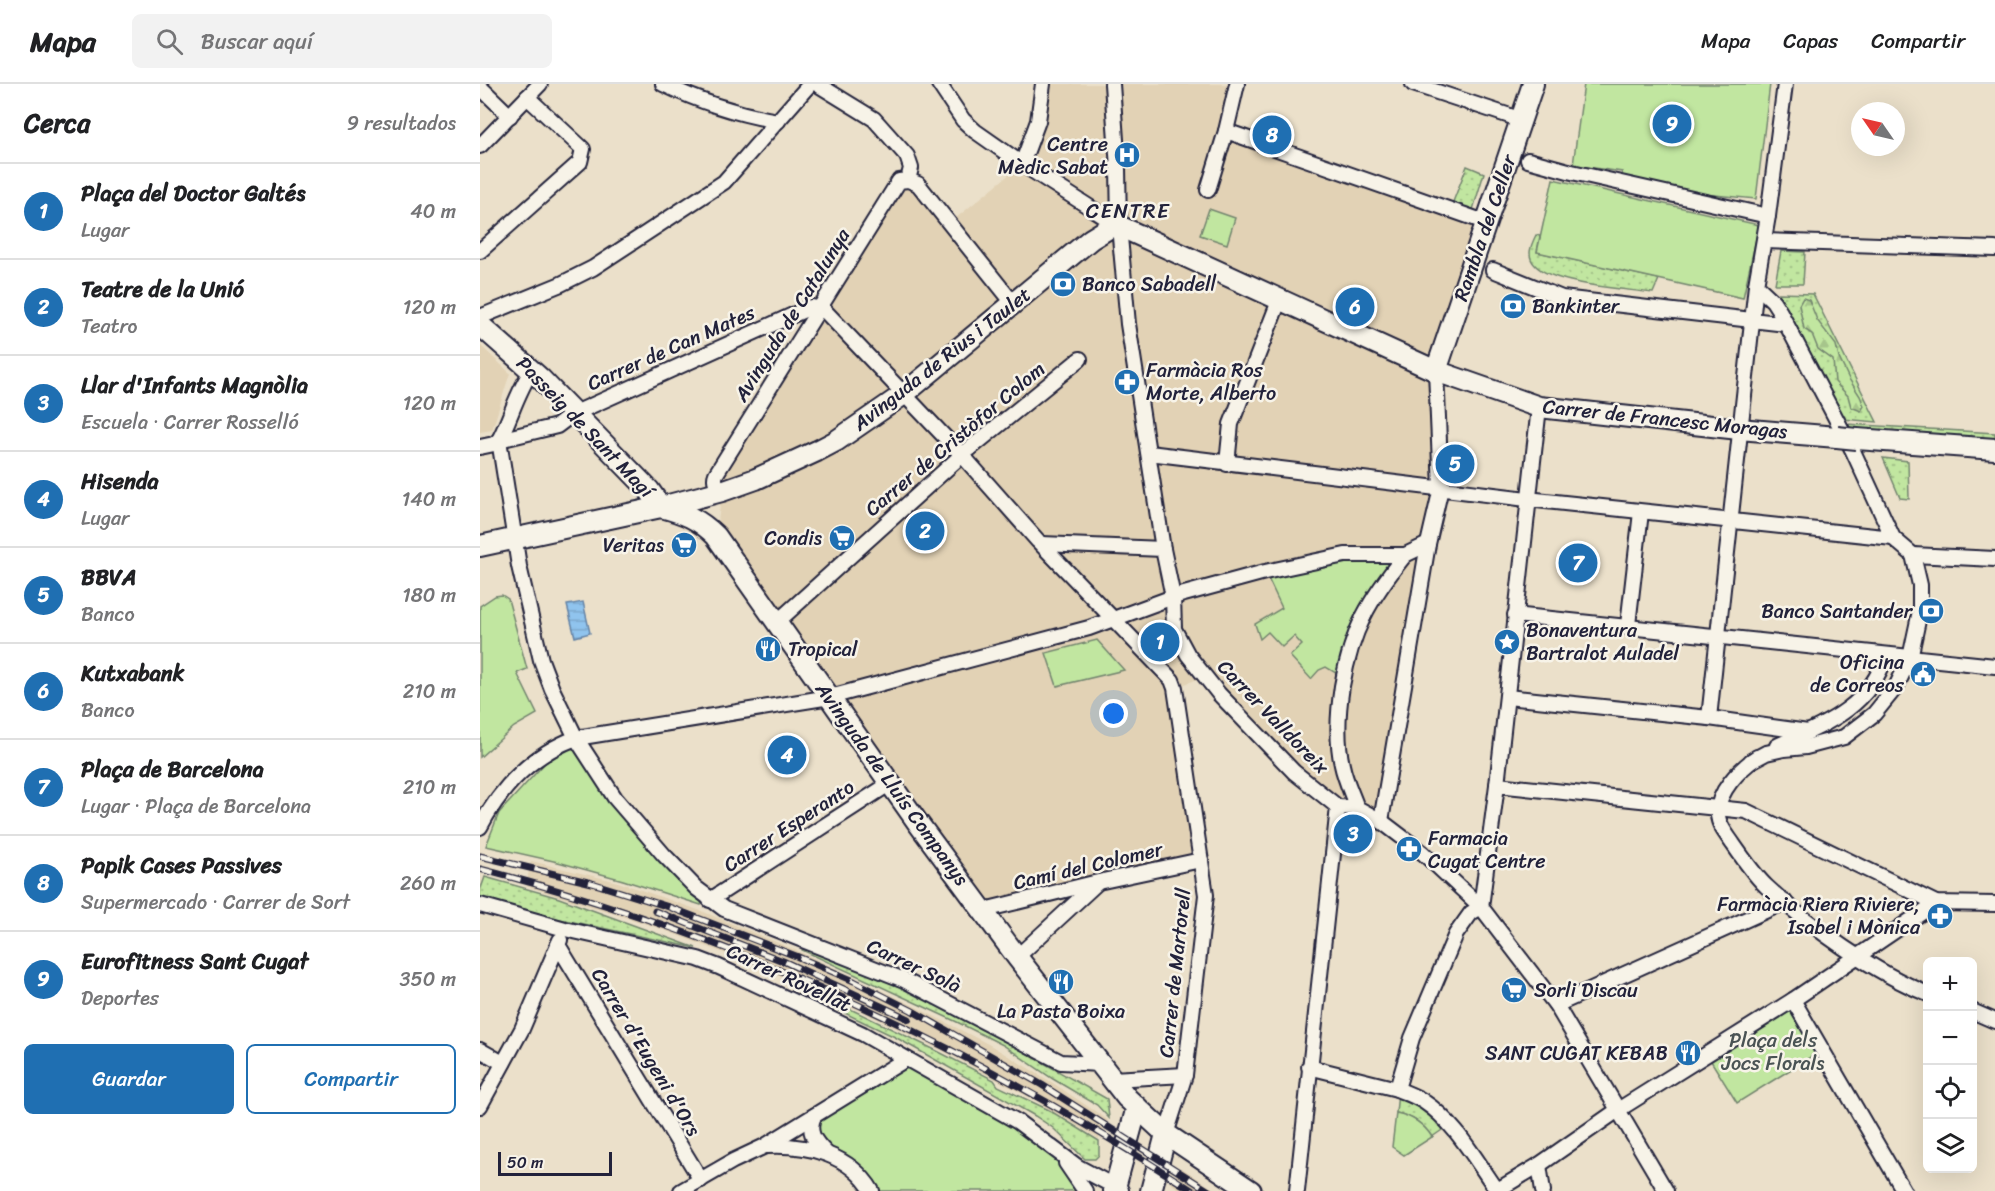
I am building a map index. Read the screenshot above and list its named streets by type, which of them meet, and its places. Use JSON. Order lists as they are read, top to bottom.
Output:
{
  "streets": {
    "street": [
      "Rambla del Celler",
      "Avinguda de Catalunya",
      "Carrer de Can Mates",
      "Avinguda de Rius i Taulet",
      "Carrer de Francesc Moragas",
      "Passeig de Sant Magí",
      "Carrer de Cristòfor Colom",
      "Carrer Valldoreix",
      "Avinguda de Lluís Companys",
      "Carrer Esperanto",
      "Camí del Colomer",
      "Carrer Solà",
      "Carrer de Martorell",
      "Carrer Rovellat",
      "Carrer d'Eugeni d'Ors"
    ]
  },
  "crossings": [
    ["Rambla del Celler", "Carrer de Francesc Moragas"],
    ["Avinguda de Catalunya", "Carrer de Can Mates"],
    ["Avinguda de Catalunya", "Avinguda de Rius i Taulet"],
    ["Carrer de Can Mates", "Passeig de Sant Magí"],
    ["Carrer de Can Mates", "Carrer Solà"],
    ["Avinguda de Rius i Taulet", "Carrer de Francesc Moragas"],
    ["Avinguda de Rius i Taulet", "Passeig de Sant Magí"],
    ["Avinguda de Rius i Taulet", "Carrer Valldoreix"],
    ["Avinguda de Rius i Taulet", "Avinguda de Lluís Companys"],
    ["Avinguda de Rius i Taulet", "Carrer Solà"],
    ["Carrer de Francesc Moragas", "Carrer Valldoreix"],
    ["Passeig de Sant Magí", "Avinguda de Lluís Companys"],
    ["Carrer de Cristòfor Colom", "Avinguda de Lluís Companys"],
    ["Avinguda de Lluís Companys", "Carrer Esperanto"],
    ["Avinguda de Lluís Companys", "Camí del Colomer"],
    ["Avinguda de Lluís Companys", "Carrer Solà"],
    ["Avinguda de Lluís Companys", "Carrer de Martorell"],
    ["Carrer Esperanto", "Carrer Solà"],
    ["Camí del Colomer", "Carrer de Martorell"]
  ],
  "districts": ["CENTRE"],
  "parks": ["Plaça dels Jocs Florals"],
  "places": {
    "hospital": ["Centre Mèdic Sabat"],
    "bank": ["Banco Sabadell", "Bankinter", "Banco Santander"],
    "pharmacy": ["Farmàcia Ros Morte, Alberto", "Farmacia Cugat Centre", "Farmàcia Riera Riviere, Isabel i Mònica"],
    "supermarket": ["Condis", "Veritas", "Sorli Discau"],
    "place": ["Bonaventura Bartralot Auladel"],
    "restaurant": ["Tropical", "La Pasta Boixa", "SANT CUGAT KEBAB"],
    "public building": ["Oficina de Correos"]
  },
  "scale_bar": "50 m",
  "north": "top left",
  "page": {
    "header": "Mapa",
    "search": "Buscar aquí",
    "nav": ["Mapa", "Capas", "Compartir"],
    "heading": ["Cerca", "9 resultados"],
    "pins": [
      "9",
      "8",
      "6",
      "5",
      "2",
      "7",
      "1",
      "4",
      "3"
    ],
    "list": [
      {
        "mark": "1",
        "name": "Plaça del Doctor Galtés",
        "note": "Lugar",
        "value": "40 m"
      },
      {
        "mark": "2",
        "name": "Teatre de la Unió",
        "note": "Teatro",
        "value": "120 m"
      },
      {
        "mark": "3",
        "name": "Llar d'Infants Magnòlia",
        "note": "Escuela · Carrer Rosselló",
        "value": "120 m"
      },
      {
        "mark": "4",
        "name": "Hisenda",
        "note": "Lugar",
        "value": "140 m"
      },
      {
        "mark": "5",
        "name": "BBVA",
        "note": "Banco",
        "value": "180 m"
      },
      {
        "mark": "6",
        "name": "Kutxabank",
        "note": "Banco",
        "value": "210 m"
      },
      {
        "mark": "7",
        "name": "Plaça de Barcelona",
        "note": "Lugar · Plaça de Barcelona",
        "value": "210 m"
      },
      {
        "mark": "8",
        "name": "Papik Cases Passives",
        "note": "Supermercado · Carrer de Sort",
        "value": "260 m"
      },
      {
        "mark": "9",
        "name": "Eurofitness Sant Cugat",
        "note": "Deportes",
        "value": "350 m"
      }
    ],
    "map_buttons": ["+", "−"],
    "buttons": ["Guardar", "Compartir"],
    "scale": "50 m"
  }
}
